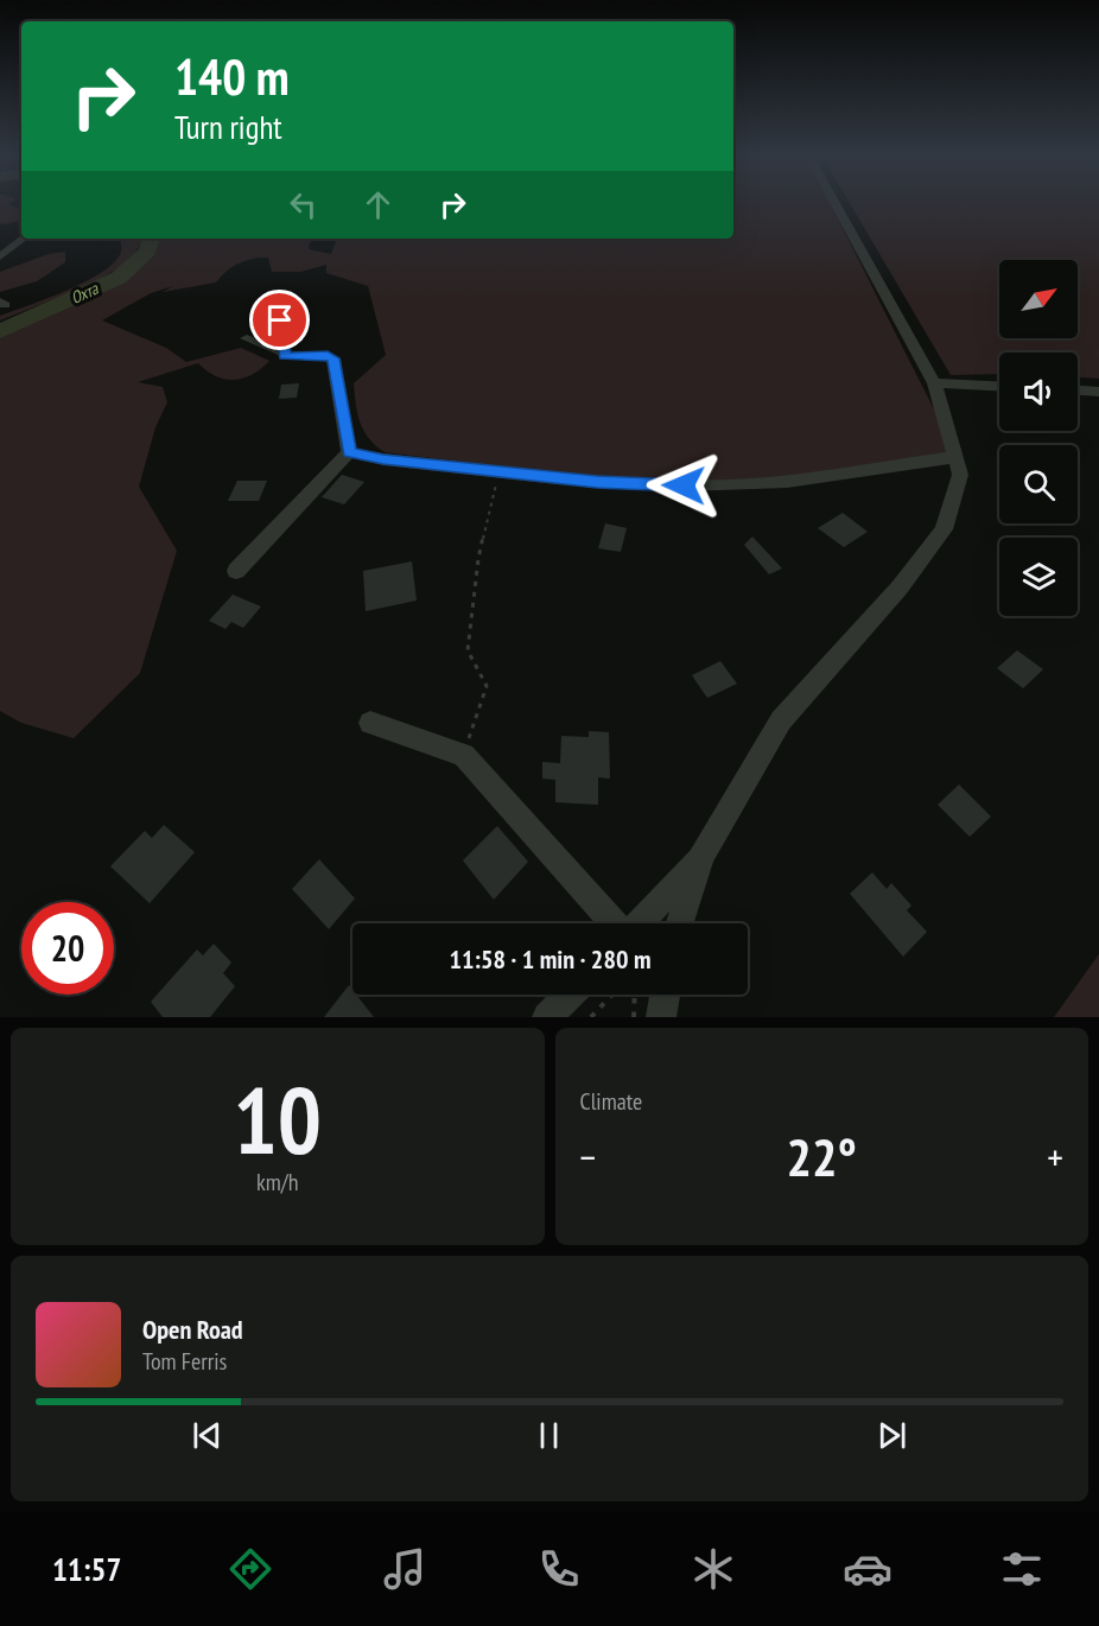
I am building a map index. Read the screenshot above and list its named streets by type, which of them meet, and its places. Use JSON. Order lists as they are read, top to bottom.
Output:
{
  "water": ["Охта"],
  "north": "top right",
  "page": {
    "turn": ["140 m", "Turn right"],
    "limit": "20",
    "trip": "11:58 · 1 min · 280 m",
    "tile": [
      ["10", "km/h"],
      "Climate"
    ],
    "heat": ["−", "22°", "+"],
    "song": ["Open Road", "Tom Ferris"],
    "tabs": "11:57"
  }
}
